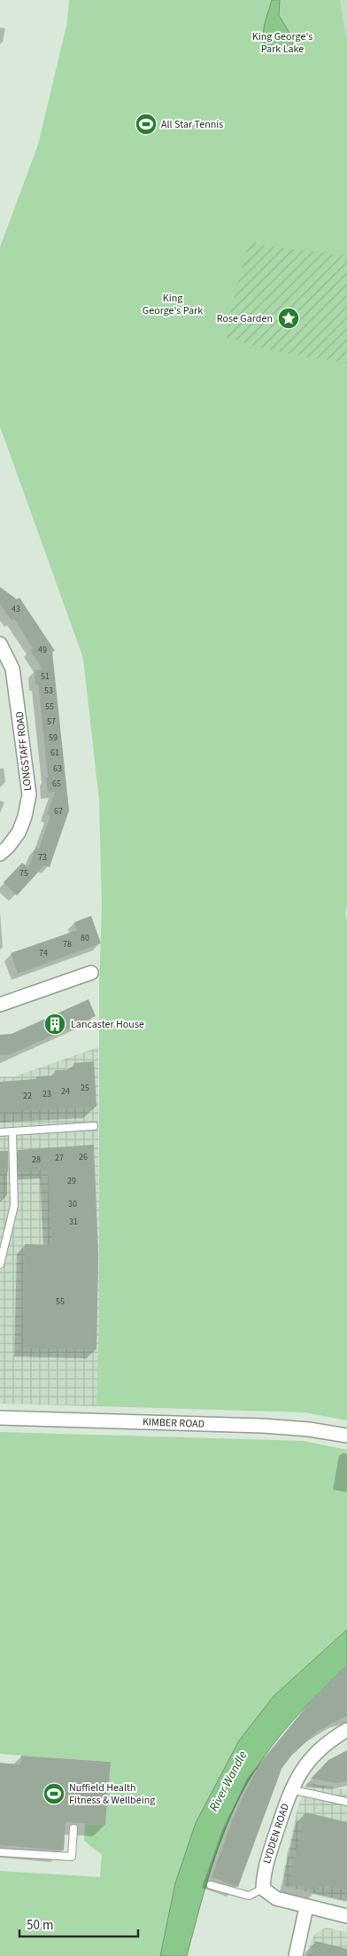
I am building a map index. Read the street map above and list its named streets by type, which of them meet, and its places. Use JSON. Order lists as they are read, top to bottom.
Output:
{
  "streets": {
    "street": ["LONGSTAFF ROAD", "KIMBER ROAD", "LYDDEN ROAD"]
  },
  "water": ["River Wandle"],
  "parks": ["King George's Park Lake", "King George's Park"],
  "places": {
    "sports": ["All Star Tennis", "Nuffield Health Fitness & Wellbeing"],
    "place": ["Rose Garden"],
    "building": ["Lancaster House"]
  },
  "house_numbers": [
    "43",
    "49",
    "51",
    "53",
    "55",
    "57",
    "59",
    "61",
    "63",
    "65",
    "67",
    "73",
    "75",
    "80",
    "78",
    "74",
    "25",
    "24",
    "23",
    "22",
    "26",
    "27",
    "28",
    "29",
    "30",
    "31",
    "55"
  ],
  "scale_bar": "50 m"
}
